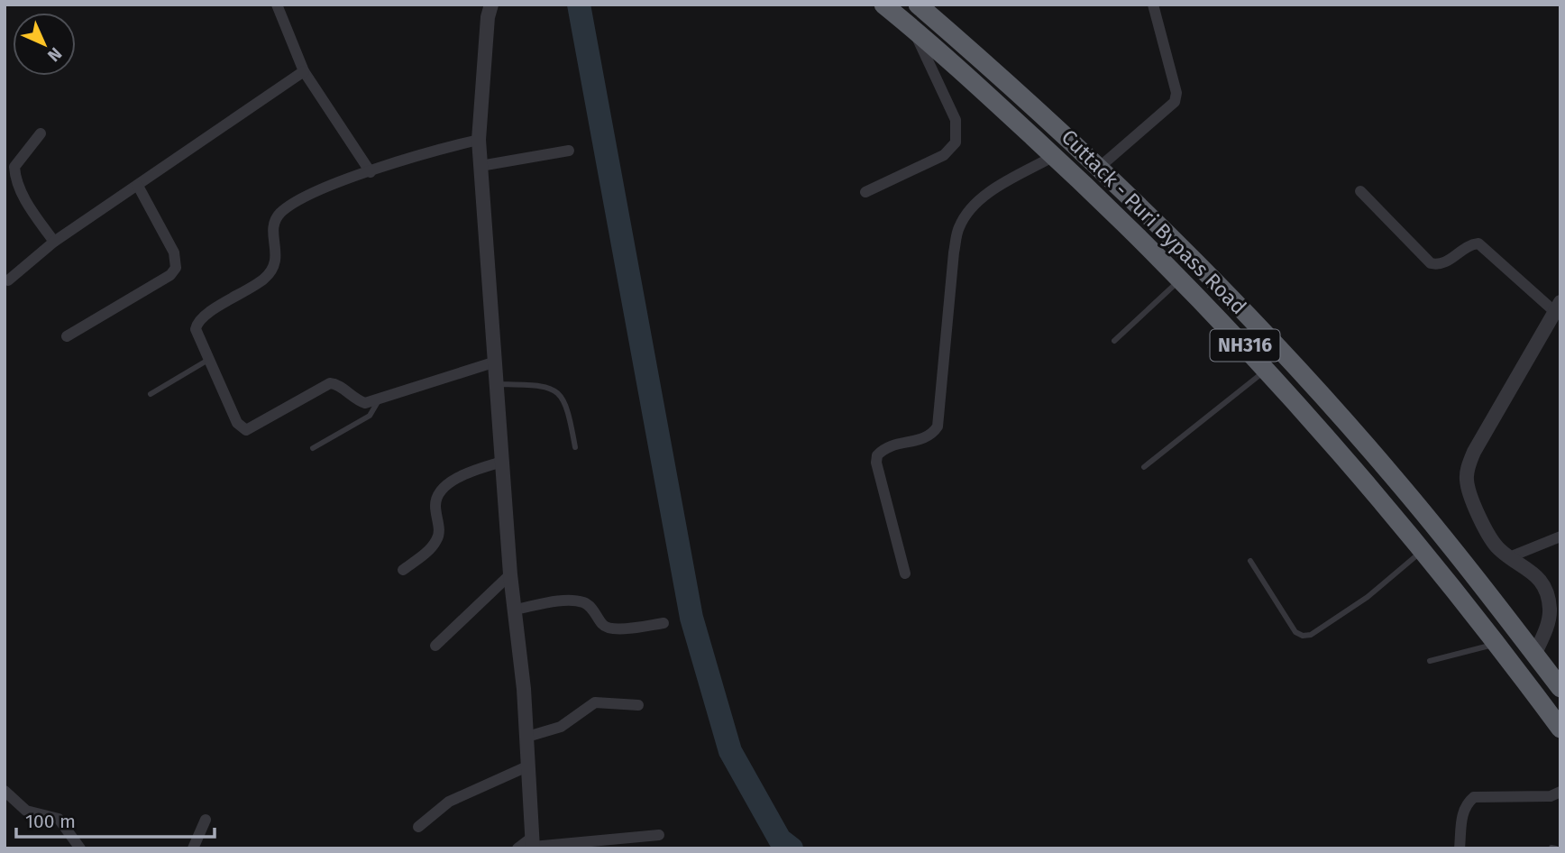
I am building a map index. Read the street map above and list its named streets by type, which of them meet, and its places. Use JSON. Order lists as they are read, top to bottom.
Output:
{
  "streets": {
    "highway": ["Cuttack - Puri Bypass Road", "NH316"]
  },
  "scale_bar": "100 m",
  "north": "bottom right"
}
